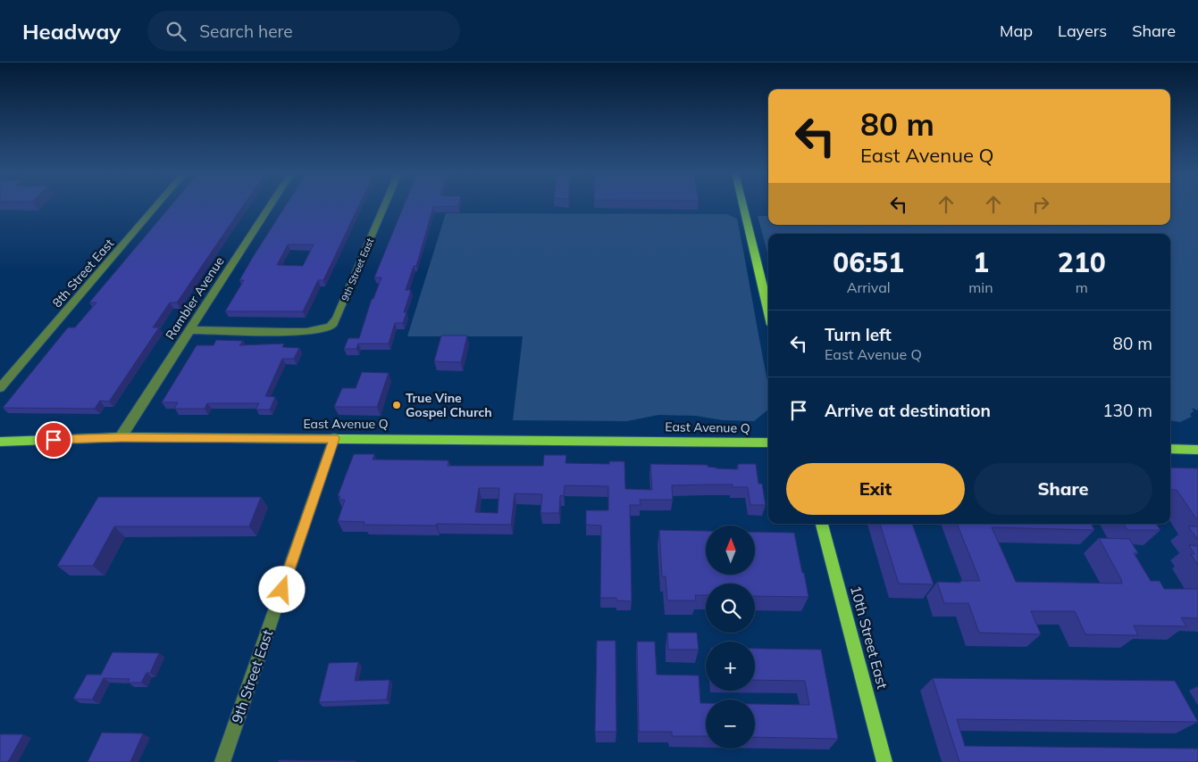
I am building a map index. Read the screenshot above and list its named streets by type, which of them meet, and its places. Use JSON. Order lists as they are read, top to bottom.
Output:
{
  "streets": {
    "main road": ["East Avenue Q", "10th Street East"],
    "street": ["9th Street East", "8th Street East", "Rambler Avenue"]
  },
  "crossings": [
    ["9th Street East", "Rambler Avenue"],
    ["9th Street East", "East Avenue Q"],
    ["Rambler Avenue", "East Avenue Q"]
  ],
  "places": ["True Vine Gospel Church"],
  "north": "top",
  "page": {
    "header": "Headway",
    "search": "Search here",
    "nav": ["Map", "Layers", "Share"],
    "turn": ["80 m", "East Avenue Q"],
    "eta": [
      "06:51",
      "Arrival",
      "1",
      "min",
      "210",
      "m"
    ],
    "list": [
      {
        "name": "Turn left",
        "note": "East Avenue Q",
        "value": "80 m"
      },
      {
        "name": "Arrive at destination",
        "value": "130 m"
      }
    ],
    "buttons": ["Exit", "Share"],
    "map_buttons": ["+", "−"]
  }
}
